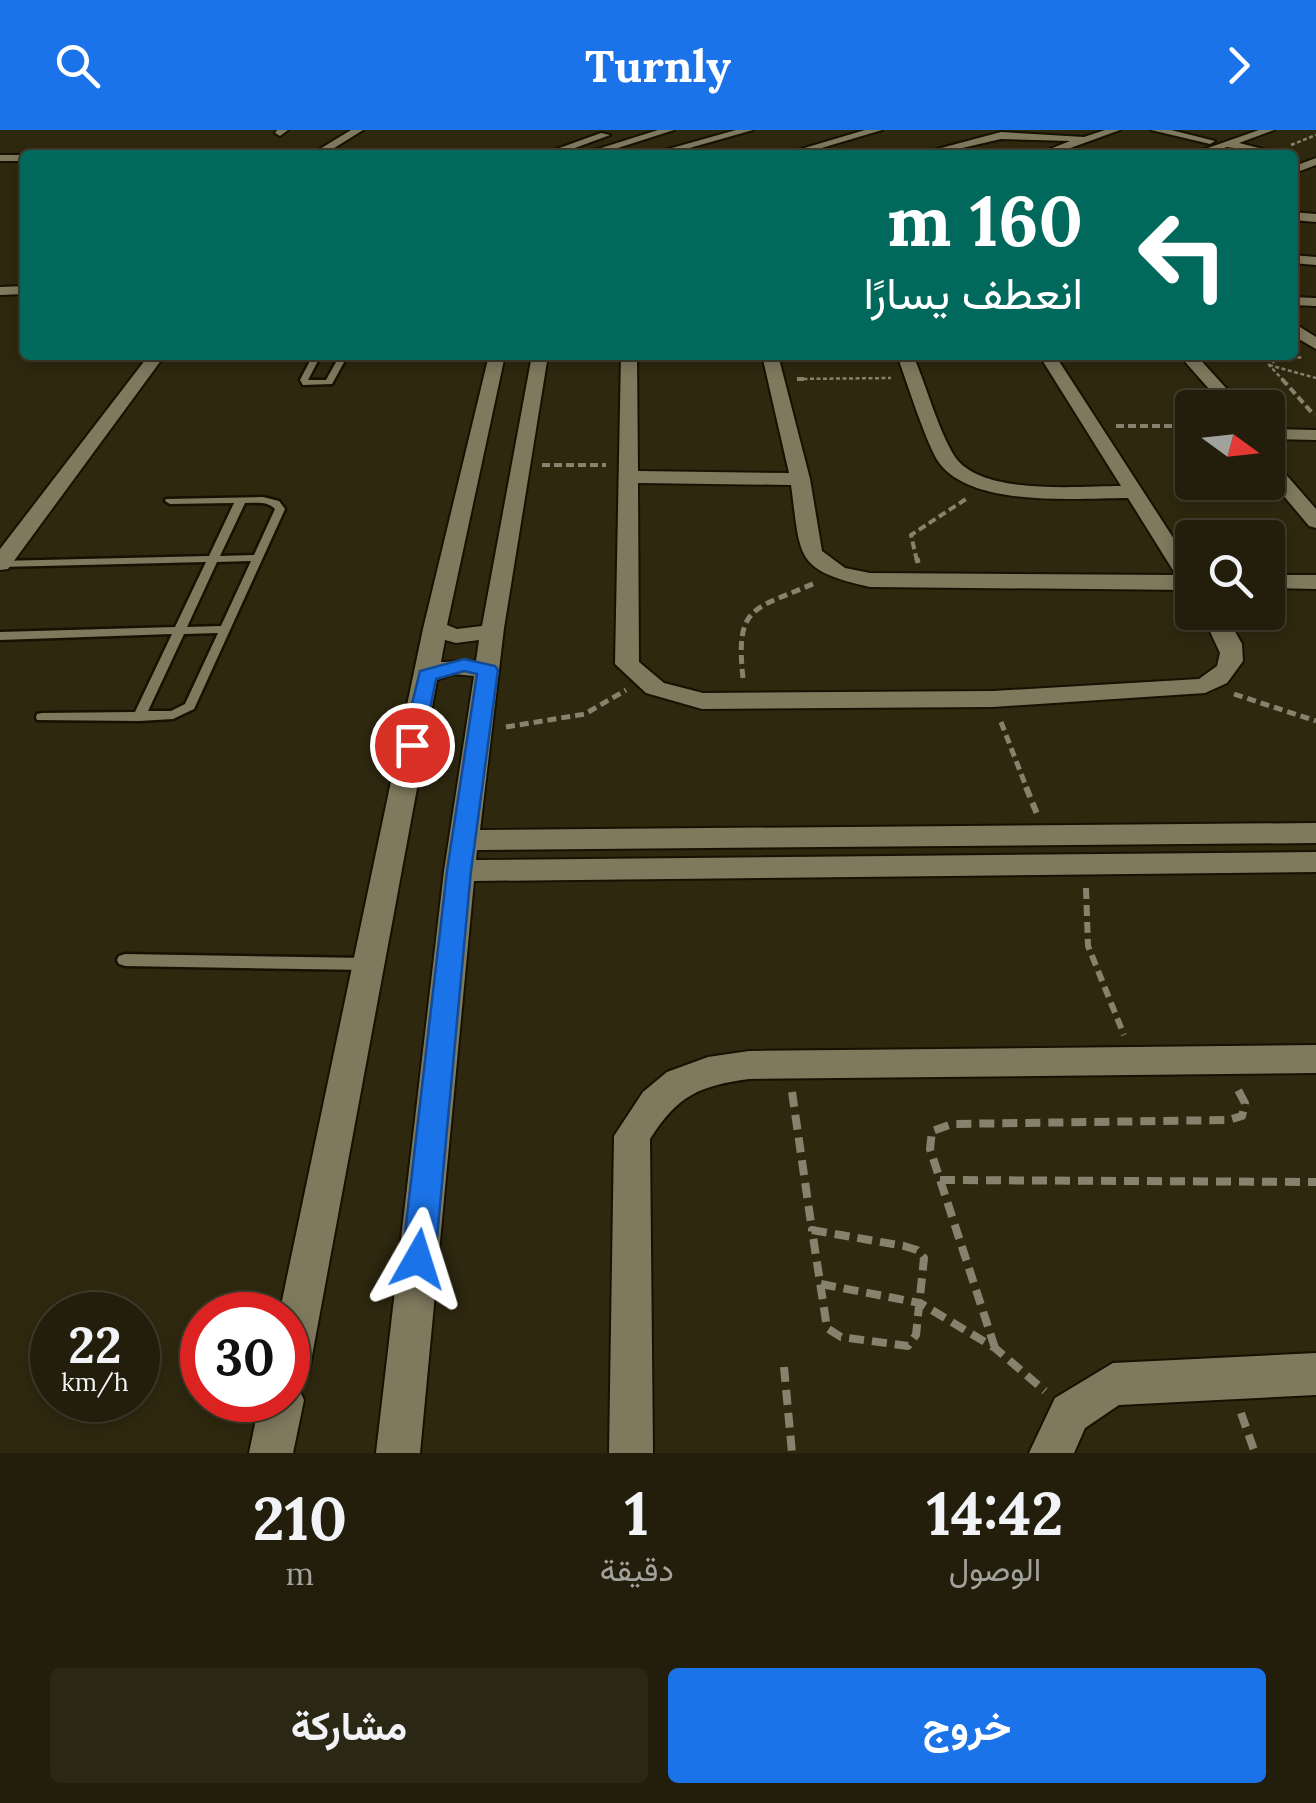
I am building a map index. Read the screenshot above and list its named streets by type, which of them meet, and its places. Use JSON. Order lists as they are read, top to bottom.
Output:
{
  "north": "right",
  "page": {
    "header": "Turnly",
    "turn": ["160 m", "انعطف يسارًا"],
    "speed": "22 km/h",
    "limit": "30",
    "eta": [
      "14:42",
      "الوصول",
      "1",
      "دقيقة",
      "210",
      "m"
    ],
    "buttons": ["خروج", "مشاركة"]
  }
}
